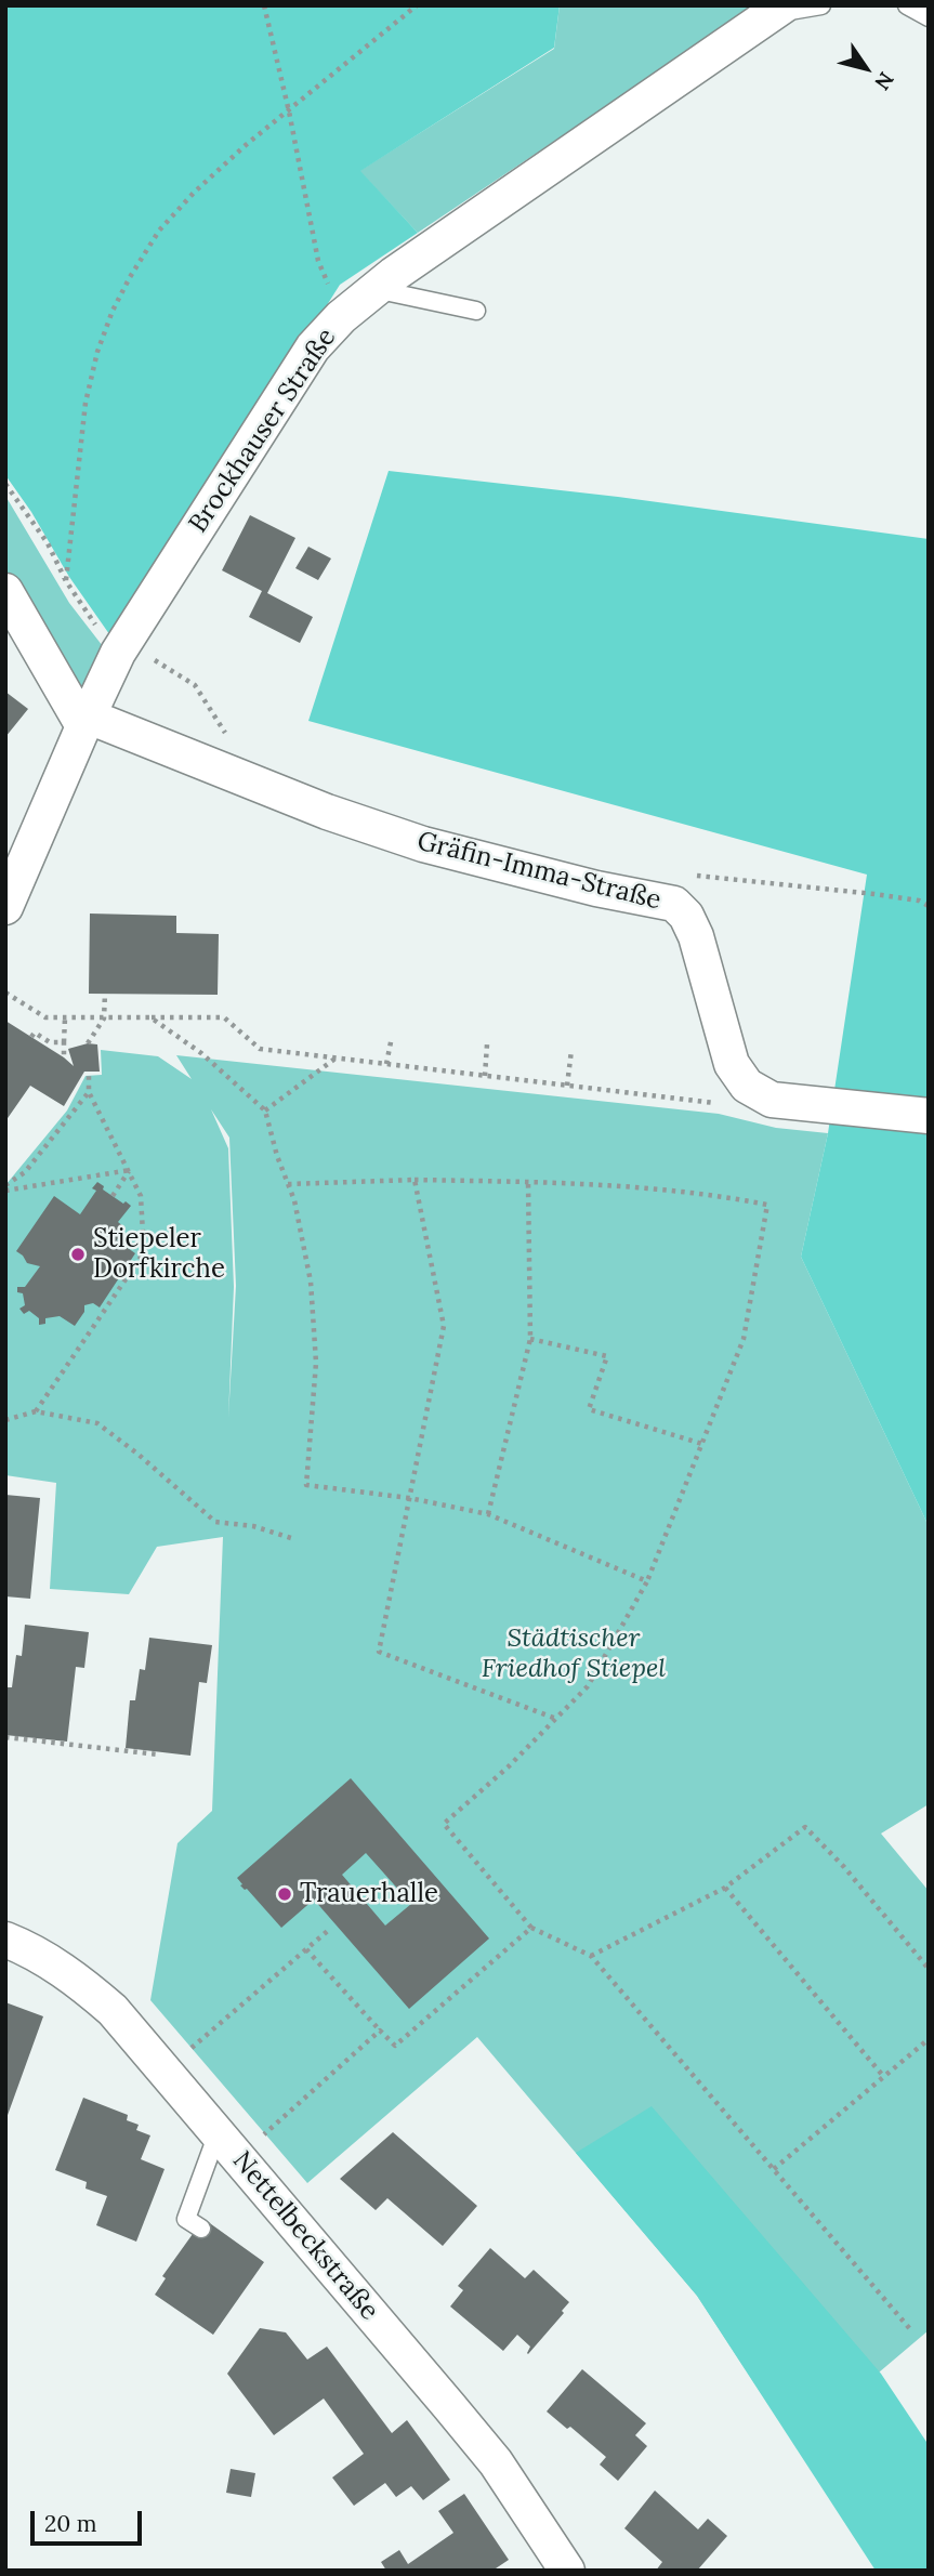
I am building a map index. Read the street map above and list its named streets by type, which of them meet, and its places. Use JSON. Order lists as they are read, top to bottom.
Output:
{
  "streets": {
    "street": ["Brockhauser Straße", "Gräfin-Imma-Straße", "Nettelbeckstraße"]
  },
  "crossings": [
    ["Brockhauser Straße", "Gräfin-Imma-Straße"]
  ],
  "parks": ["Städtischer Friedhof Stiepel"],
  "places": ["Stiepeler Dorfkirche", "Trauerhalle"],
  "scale_bar": "20 m",
  "north": "bottom right"
}
